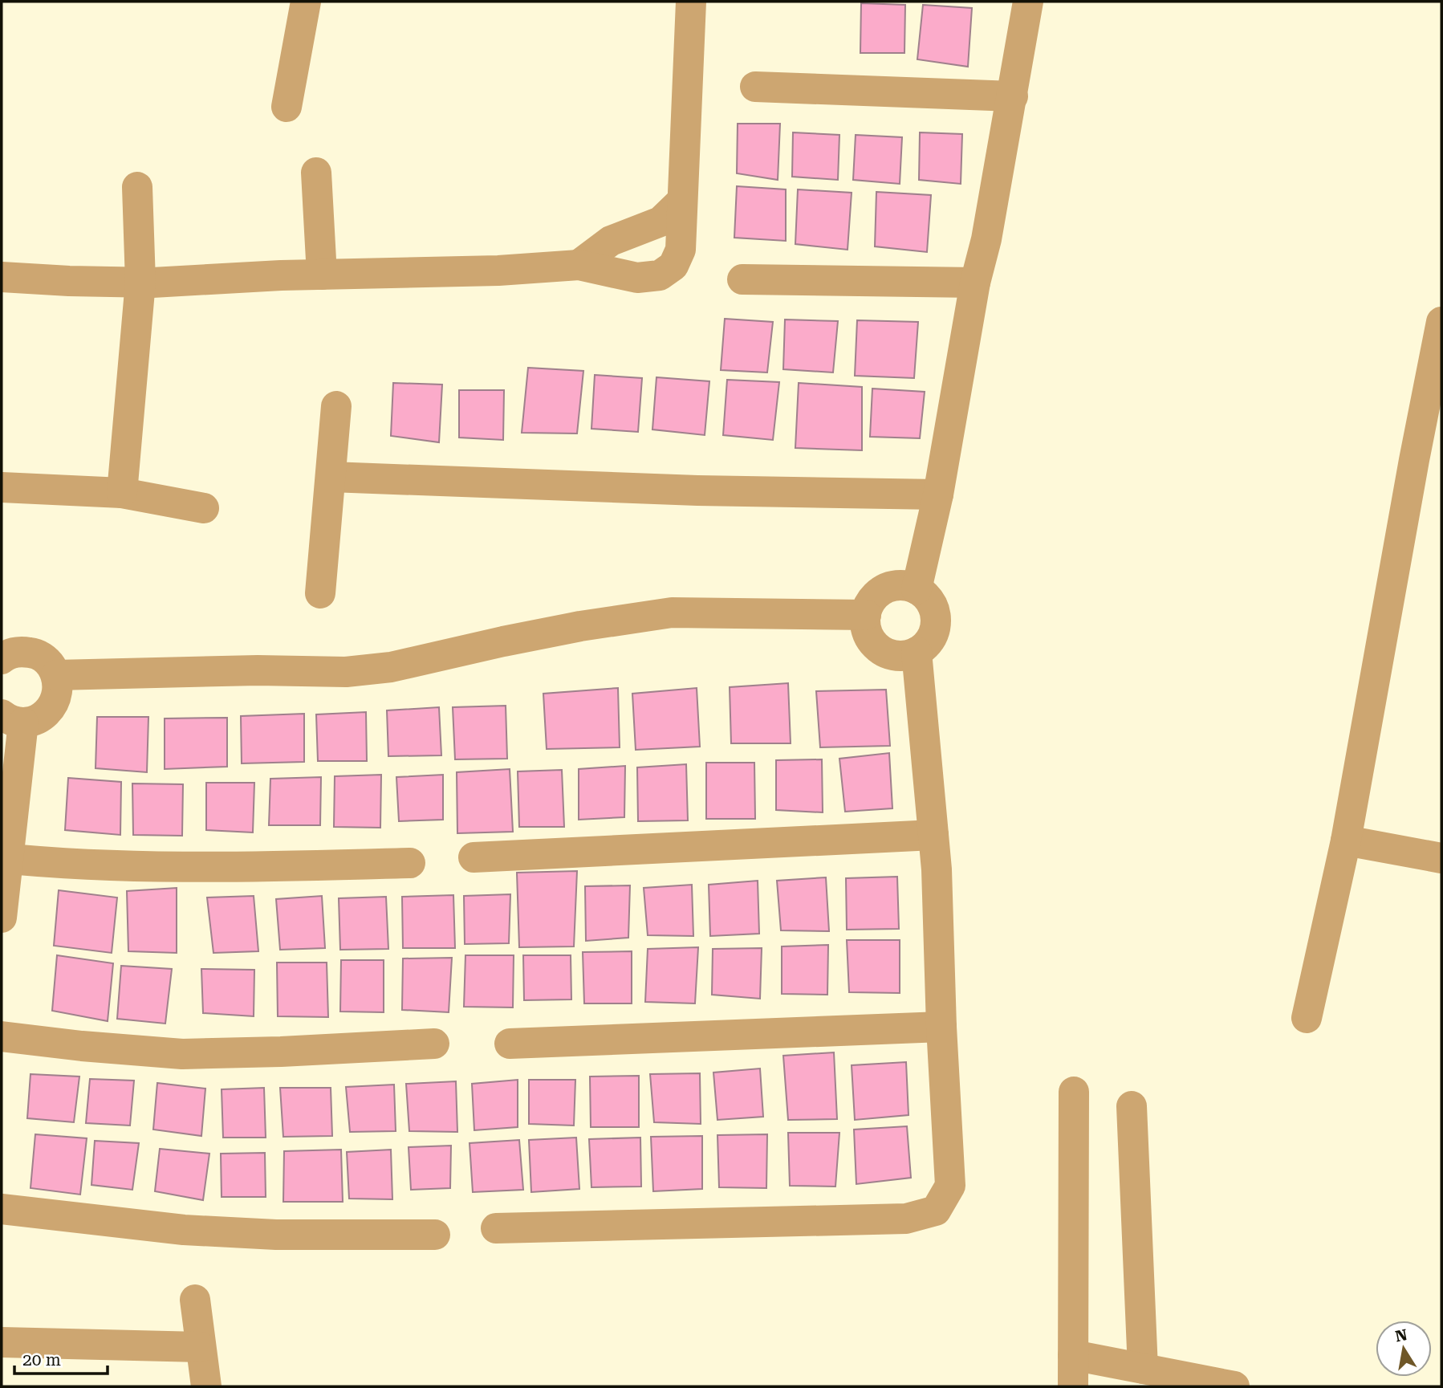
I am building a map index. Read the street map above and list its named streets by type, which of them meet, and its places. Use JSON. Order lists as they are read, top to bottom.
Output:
{
  "scale_bar": "20 m",
  "north": "top"
}
